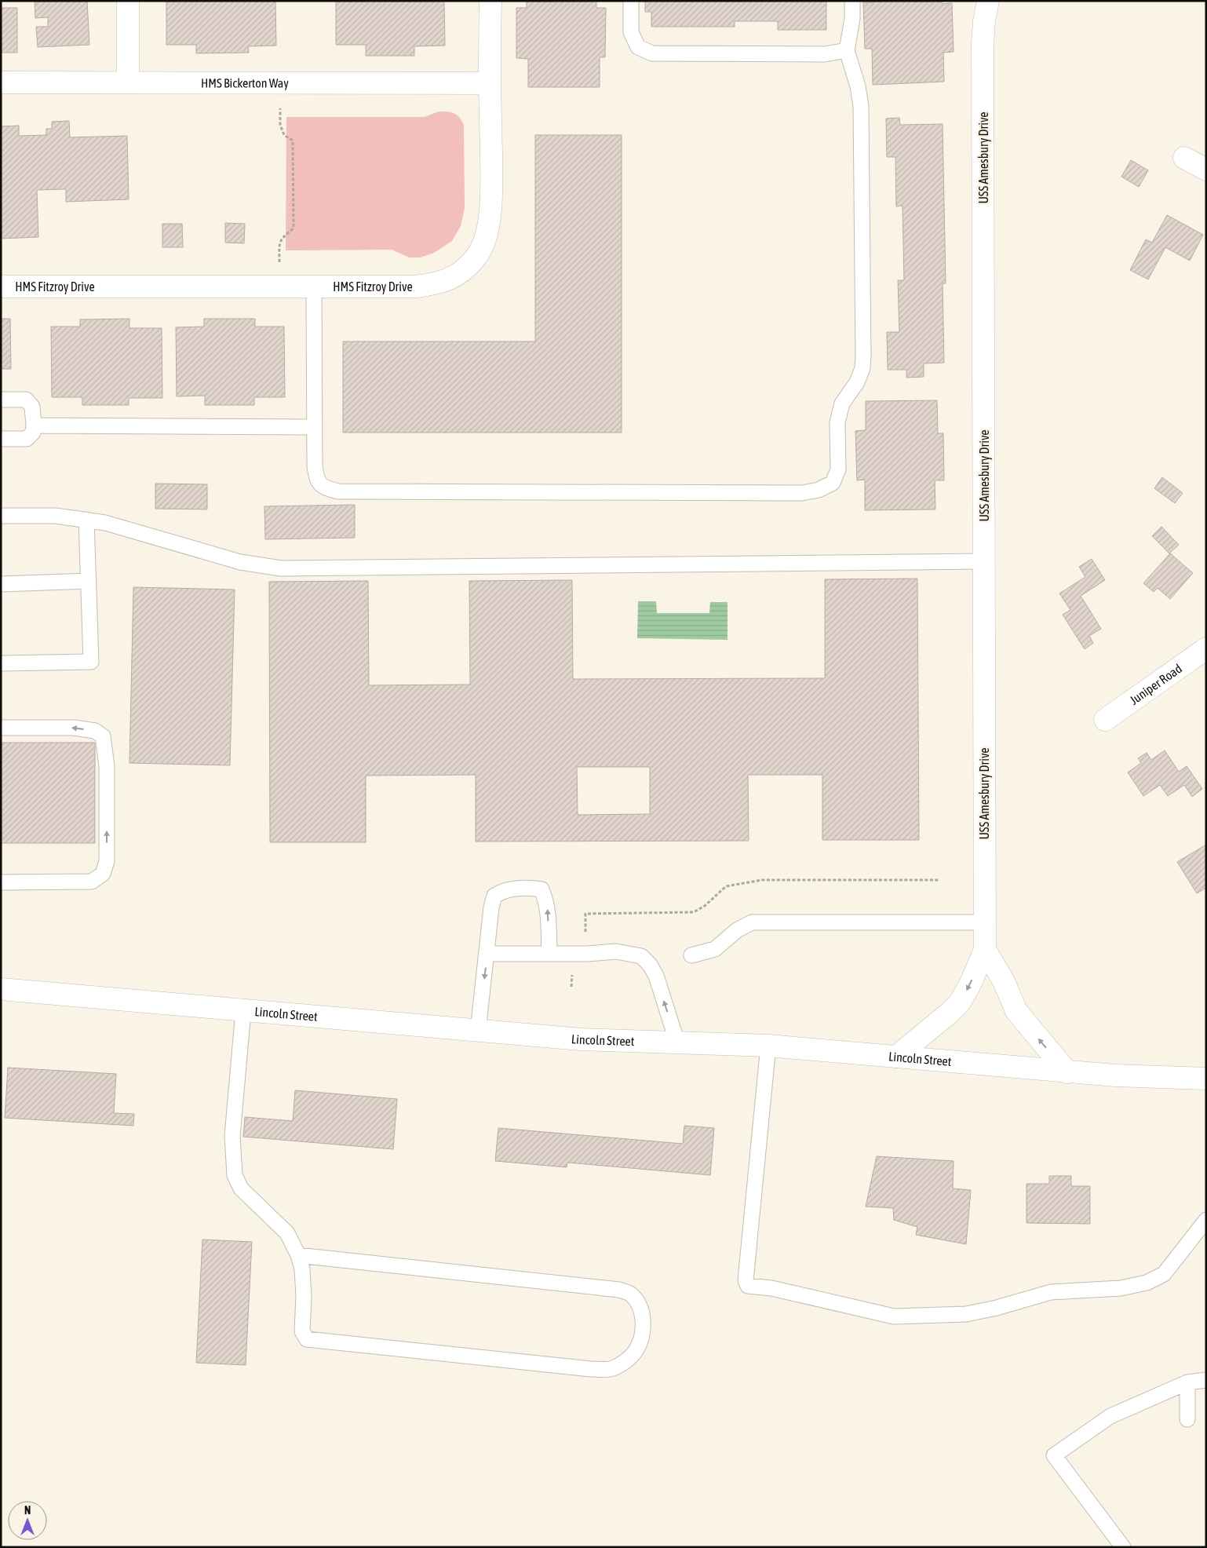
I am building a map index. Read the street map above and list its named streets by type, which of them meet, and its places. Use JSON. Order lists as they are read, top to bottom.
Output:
{
  "streets": {
    "street": [
      "HMS Bickerton Way",
      "USS Amesbury Drive",
      "HMS Fitzroy Drive",
      "Juniper Road",
      "Lincoln Street"
    ]
  },
  "crossings": [
    ["HMS Bickerton Way", "HMS Fitzroy Drive"],
    ["USS Amesbury Drive", "Lincoln Street"]
  ],
  "north": "top"
}
